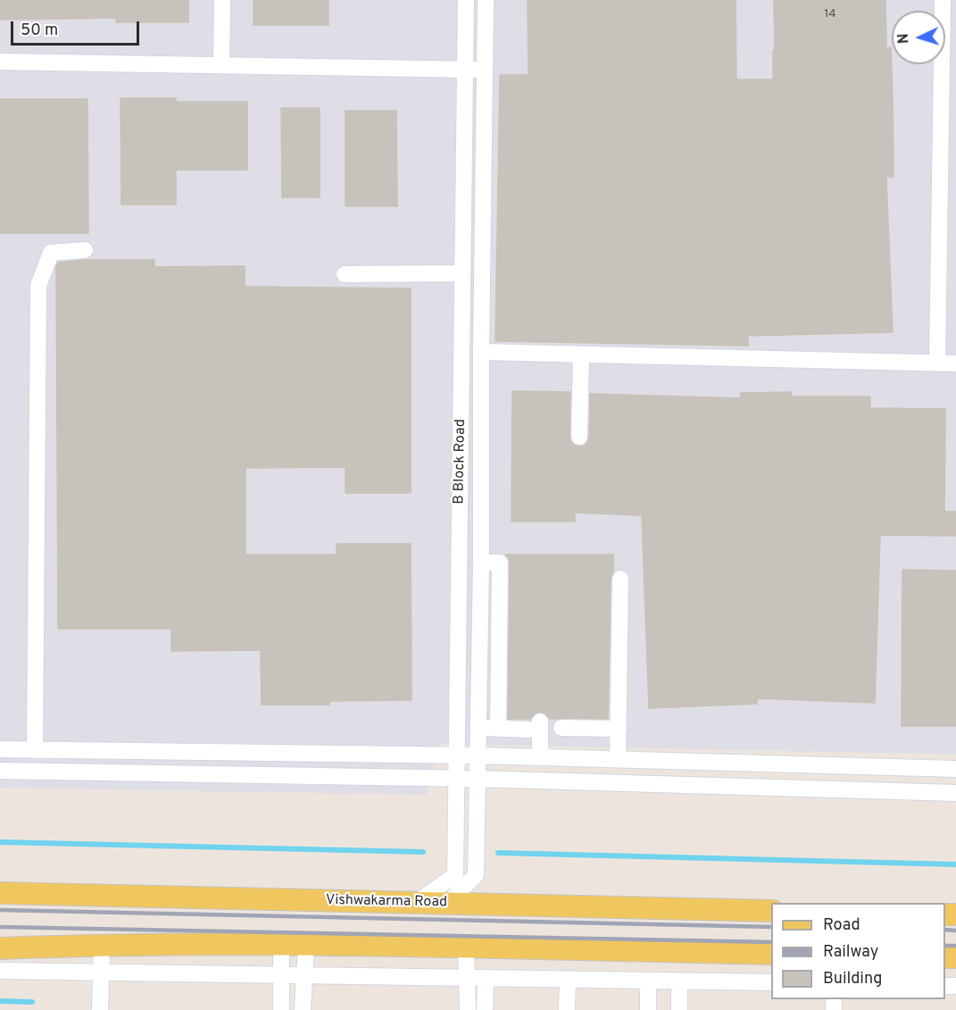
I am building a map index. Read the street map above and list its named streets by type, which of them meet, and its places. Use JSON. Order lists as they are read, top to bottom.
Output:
{
  "streets": {
    "main road": ["Vishwakarma Road"],
    "street": ["B Block Road"]
  },
  "crossings": [
    ["B Block Road", "Vishwakarma Road"]
  ],
  "house_numbers": ["14"],
  "legend": ["Road", "Railway", "Building"],
  "scale_bar": "50 m",
  "north": "left"
}
